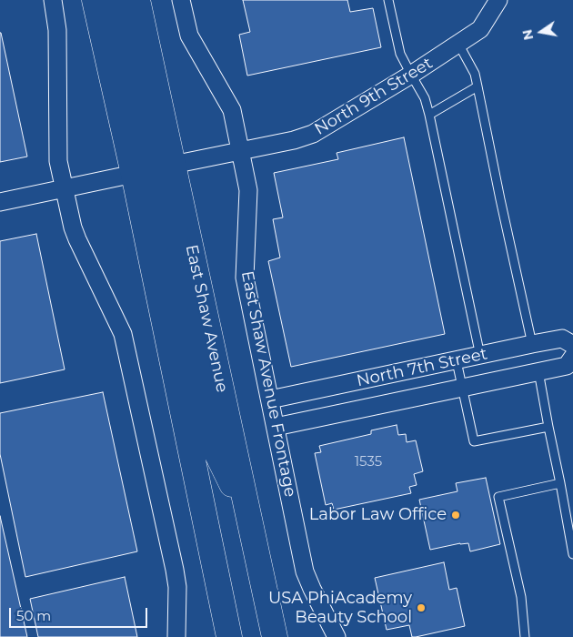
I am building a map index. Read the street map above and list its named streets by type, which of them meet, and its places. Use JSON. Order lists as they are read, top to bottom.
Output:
{
  "streets": {
    "main road": ["East Shaw Avenue"],
    "street": ["North 9th Street", "North 7th Street", "East Shaw Avenue Frontage"]
  },
  "crossings": [
    ["North 9th Street", "East Shaw Avenue"],
    ["North 9th Street", "East Shaw Avenue Frontage"],
    ["North 7th Street", "East Shaw Avenue Frontage"]
  ],
  "places": ["Labor Law Office", "USA PhiAcademy Beauty School"],
  "house_numbers": ["1535"],
  "scale_bar": "50 m",
  "north": "left"
}
